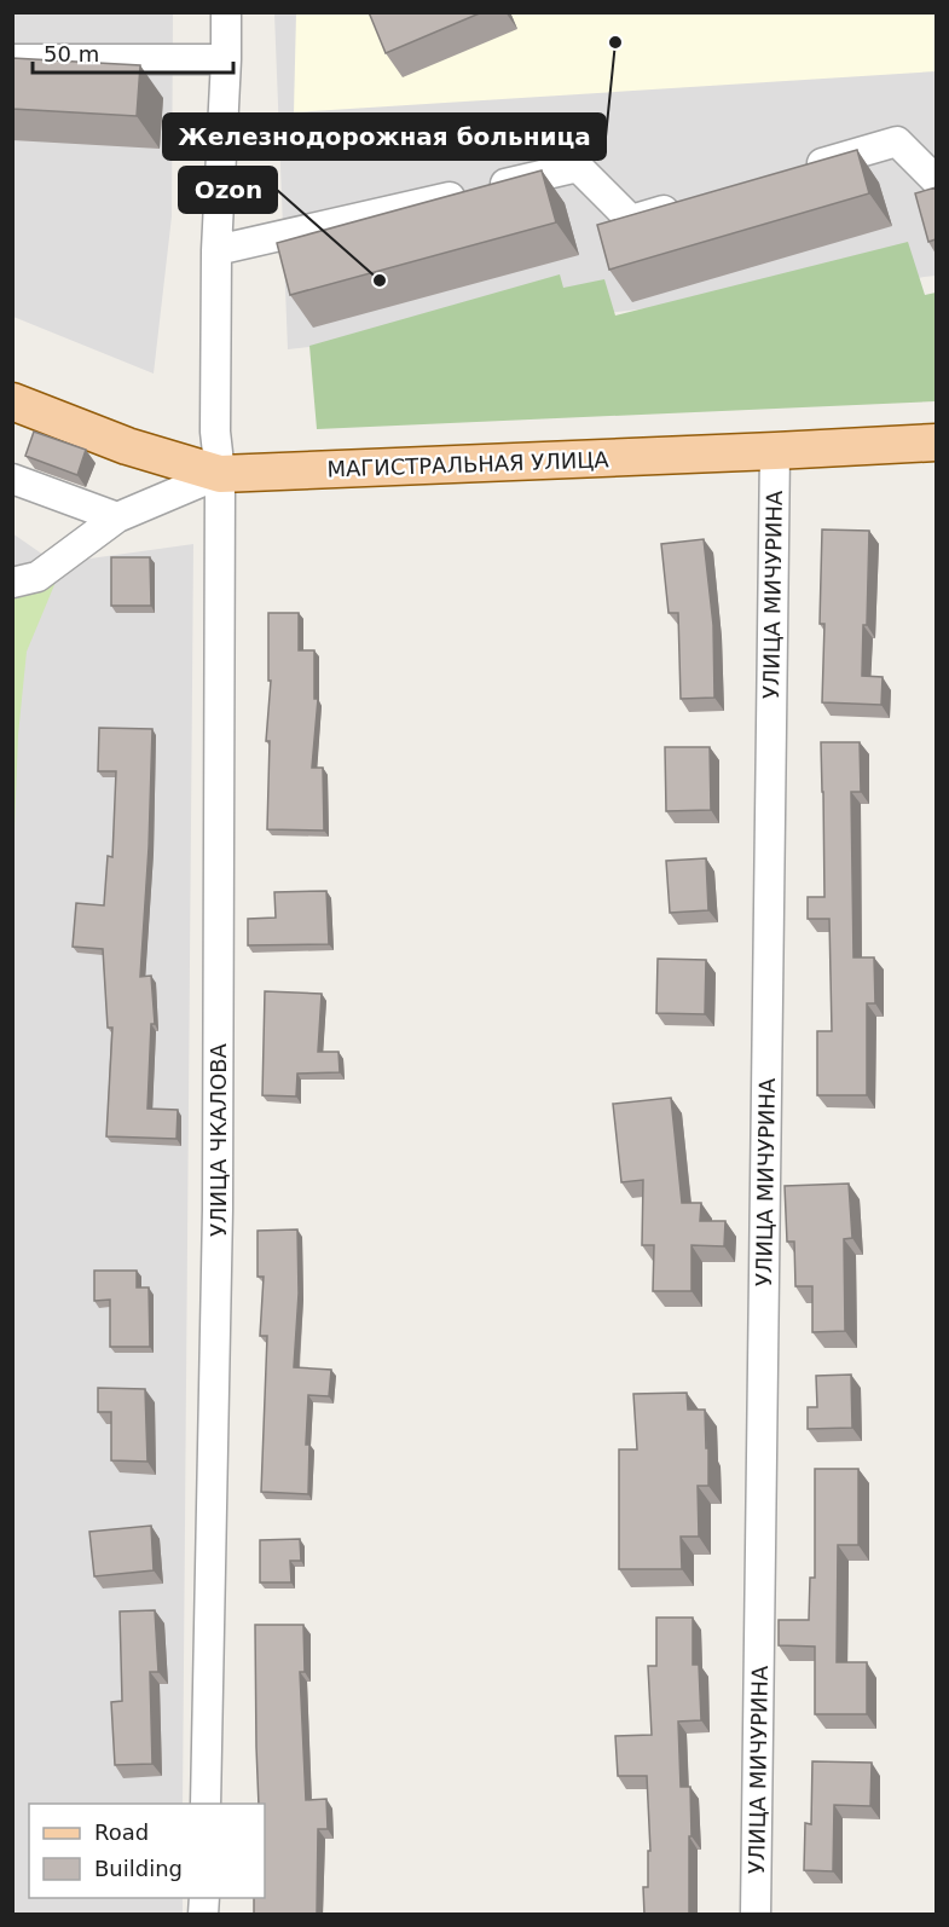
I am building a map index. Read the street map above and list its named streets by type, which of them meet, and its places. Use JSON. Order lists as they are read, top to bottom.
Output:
{
  "streets": {
    "main road": ["МАГИСТРАЛЬНАЯ УЛИЦА"],
    "street": ["УЛИЦА МИЧУРИНА", "УЛИЦА ЧКАЛОВА"]
  },
  "crossings": [
    ["МАГИСТРАЛЬНАЯ УЛИЦА", "УЛИЦА МИЧУРИНА"],
    ["МАГИСТРАЛЬНАЯ УЛИЦА", "УЛИЦА ЧКАЛОВА"]
  ],
  "places": ["Железнодорожная больница", "Ozon"],
  "legend": ["Road", "Building"],
  "scale_bar": "50 m"
}
